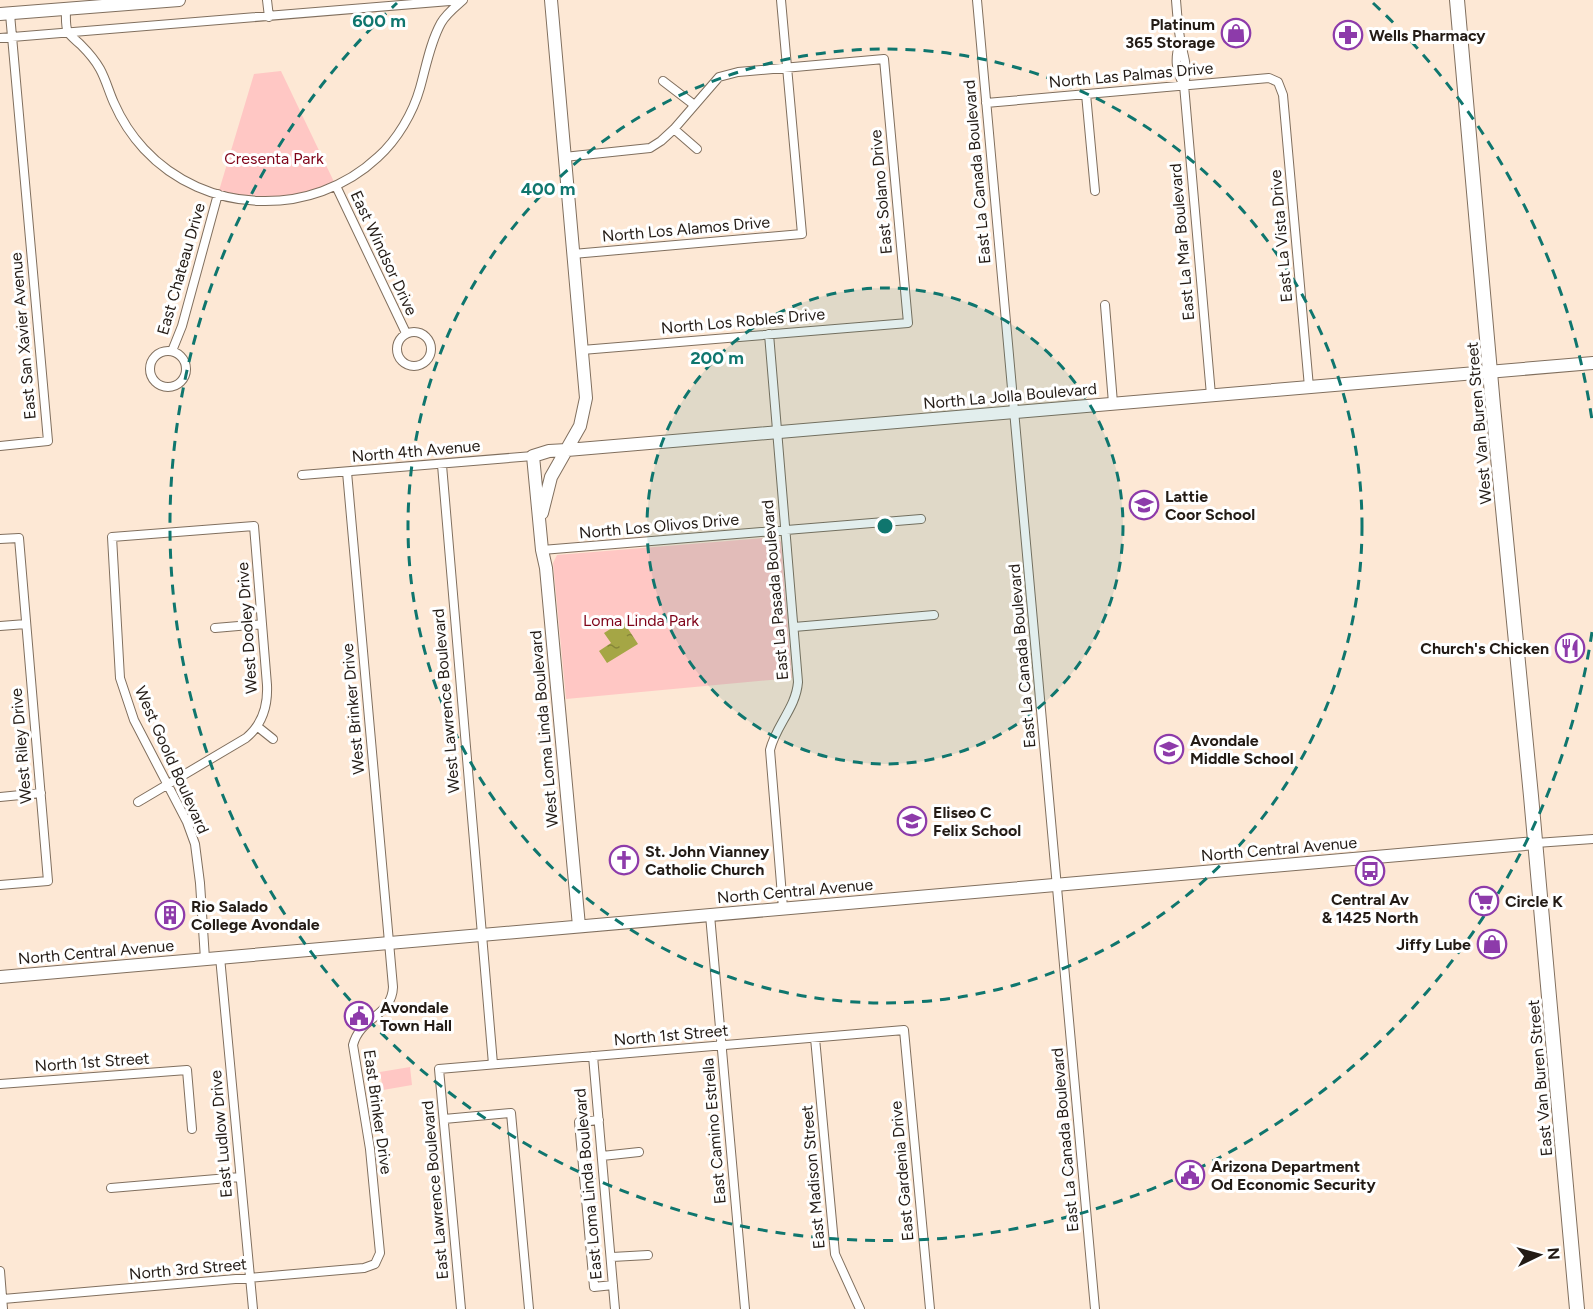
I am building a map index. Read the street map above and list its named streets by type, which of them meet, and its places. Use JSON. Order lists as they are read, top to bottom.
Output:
{
  "streets": {
    "main road": ["West Van Buren Street", "East Van Buren Street"],
    "street": [
      "North Las Palmas Drive",
      "East La Canada Boulevard",
      "East Solano Drive",
      "North Los Alamos Drive",
      "East La Vista Drive",
      "East La Mar Boulevard",
      "East Windsor Drive",
      "East Chateau Drive",
      "North Los Robles Drive",
      "East San Xavier Avenue",
      "North La Jolla Boulevard",
      "North 4th Avenue",
      "North Los Olivos Drive",
      "East La Pasada Boulevard",
      "West Dooley Drive",
      "West Lawrence Boulevard",
      "West Brinker Drive",
      "West Loma Linda Boulevard",
      "West Riley Drive",
      "West Goold Boulevard",
      "North Central Avenue",
      "North 1st Street",
      "East Brinker Drive",
      "East Camino Estrella",
      "East Ludlow Drive",
      "East Gardenia Drive",
      "East Madison Street",
      "East Loma Linda Boulevard",
      "East Lawrence Boulevard",
      "North 3rd Street"
    ]
  },
  "crossings": [
    ["North Las Palmas Drive", "East La Canada Boulevard"],
    ["North Las Palmas Drive", "East La Vista Drive"],
    ["North Las Palmas Drive", "East La Mar Boulevard"],
    ["East La Canada Boulevard", "North La Jolla Boulevard"],
    ["East La Canada Boulevard", "North Central Avenue"],
    ["East Solano Drive", "North Los Alamos Drive"],
    ["East Solano Drive", "North Los Robles Drive"],
    ["East La Vista Drive", "North La Jolla Boulevard"],
    ["East La Mar Boulevard", "North La Jolla Boulevard"],
    ["North Los Robles Drive", "East La Pasada Boulevard"],
    ["North Los Robles Drive", "West Loma Linda Boulevard"],
    ["North La Jolla Boulevard", "West Van Buren Street"],
    ["North La Jolla Boulevard", "North 4th Avenue"],
    ["North La Jolla Boulevard", "East La Pasada Boulevard"],
    ["North La Jolla Boulevard", "West Loma Linda Boulevard"],
    ["West Van Buren Street", "North Central Avenue"],
    ["West Van Buren Street", "East Van Buren Street"],
    ["North 4th Avenue", "West Lawrence Boulevard"],
    ["North 4th Avenue", "West Brinker Drive"],
    ["North 4th Avenue", "West Loma Linda Boulevard"],
    ["North Los Olivos Drive", "East La Pasada Boulevard"],
    ["North Los Olivos Drive", "West Loma Linda Boulevard"],
    ["East La Pasada Boulevard", "North Central Avenue"],
    ["West Dooley Drive", "West Goold Boulevard"],
    ["West Lawrence Boulevard", "North Central Avenue"],
    ["West Brinker Drive", "North Central Avenue"],
    ["West Brinker Drive", "East Brinker Drive"],
    ["West Loma Linda Boulevard", "North Central Avenue"],
    ["West Goold Boulevard", "North Central Avenue"],
    ["North Central Avenue", "East Van Buren Street"],
    ["North Central Avenue", "East Brinker Drive"],
    ["North Central Avenue", "East Camino Estrella"],
    ["North Central Avenue", "East Ludlow Drive"],
    ["North 1st Street", "East Camino Estrella"],
    ["North 1st Street", "East Gardenia Drive"],
    ["North 1st Street", "East Madison Street"],
    ["North 1st Street", "East Loma Linda Boulevard"],
    ["North 1st Street", "East Lawrence Boulevard"],
    ["East Brinker Drive", "North 3rd Street"],
    ["East Ludlow Drive", "North 3rd Street"]
  ],
  "parks": ["Cresenta Park", "Loma Linda Park"],
  "places": {
    "shop": ["Platinum 365 Storage", "Jiffy Lube"],
    "pharmacy": ["Wells Pharmacy"],
    "school or university": ["Lattie Coor School", "Avondale Middle School", "Eliseo C Felix School"],
    "restaurant": ["Church's Chicken"],
    "church": ["St. John Vianney Catholic Church"],
    "bus stop": ["Central Av & 1425 North"],
    "supermarket": ["Circle K"],
    "building": ["Rio Salado College Avondale"],
    "public building": ["Avondale Town Hall", "Arizona Department Od Economic Security"]
  },
  "north": "right",
  "rings": ["600 m", "400 m", "200 m"]
}
